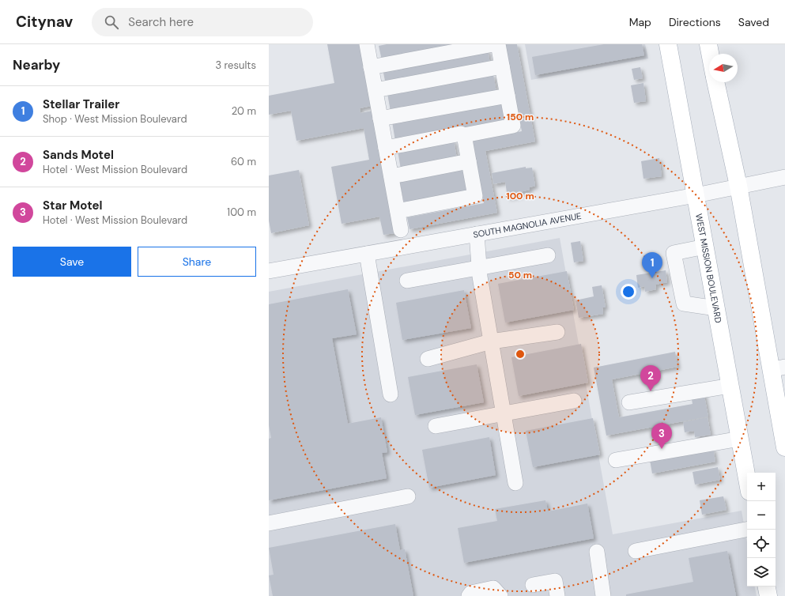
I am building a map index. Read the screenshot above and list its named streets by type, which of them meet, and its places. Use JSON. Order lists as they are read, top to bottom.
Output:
{
  "streets": {
    "main road": ["WEST MISSION BOULEVARD"],
    "street": ["SOUTH MAGNOLIA AVENUE"]
  },
  "crossings": [
    ["SOUTH MAGNOLIA AVENUE", "WEST MISSION BOULEVARD"]
  ],
  "north": "left",
  "page": {
    "header": "Citynav",
    "search": "Search here",
    "nav": ["Map", "Directions", "Saved"],
    "heading": ["Nearby", "3 results"],
    "list": [
      {
        "mark": "1",
        "name": "Stellar Trailer",
        "note": "Shop · West Mission Boulevard",
        "value": "20 m"
      },
      {
        "mark": "2",
        "name": "Sands Motel",
        "note": "Hotel · West Mission Boulevard",
        "value": "60 m"
      },
      {
        "mark": "3",
        "name": "Star Motel",
        "note": "Hotel · West Mission Boulevard",
        "value": "100 m"
      }
    ],
    "buttons": ["Save", "Share"],
    "pins": ["1", "2", "3"],
    "map_buttons": ["+", "−"]
  },
  "rings": ["150 m", "100 m", "50 m"]
}
